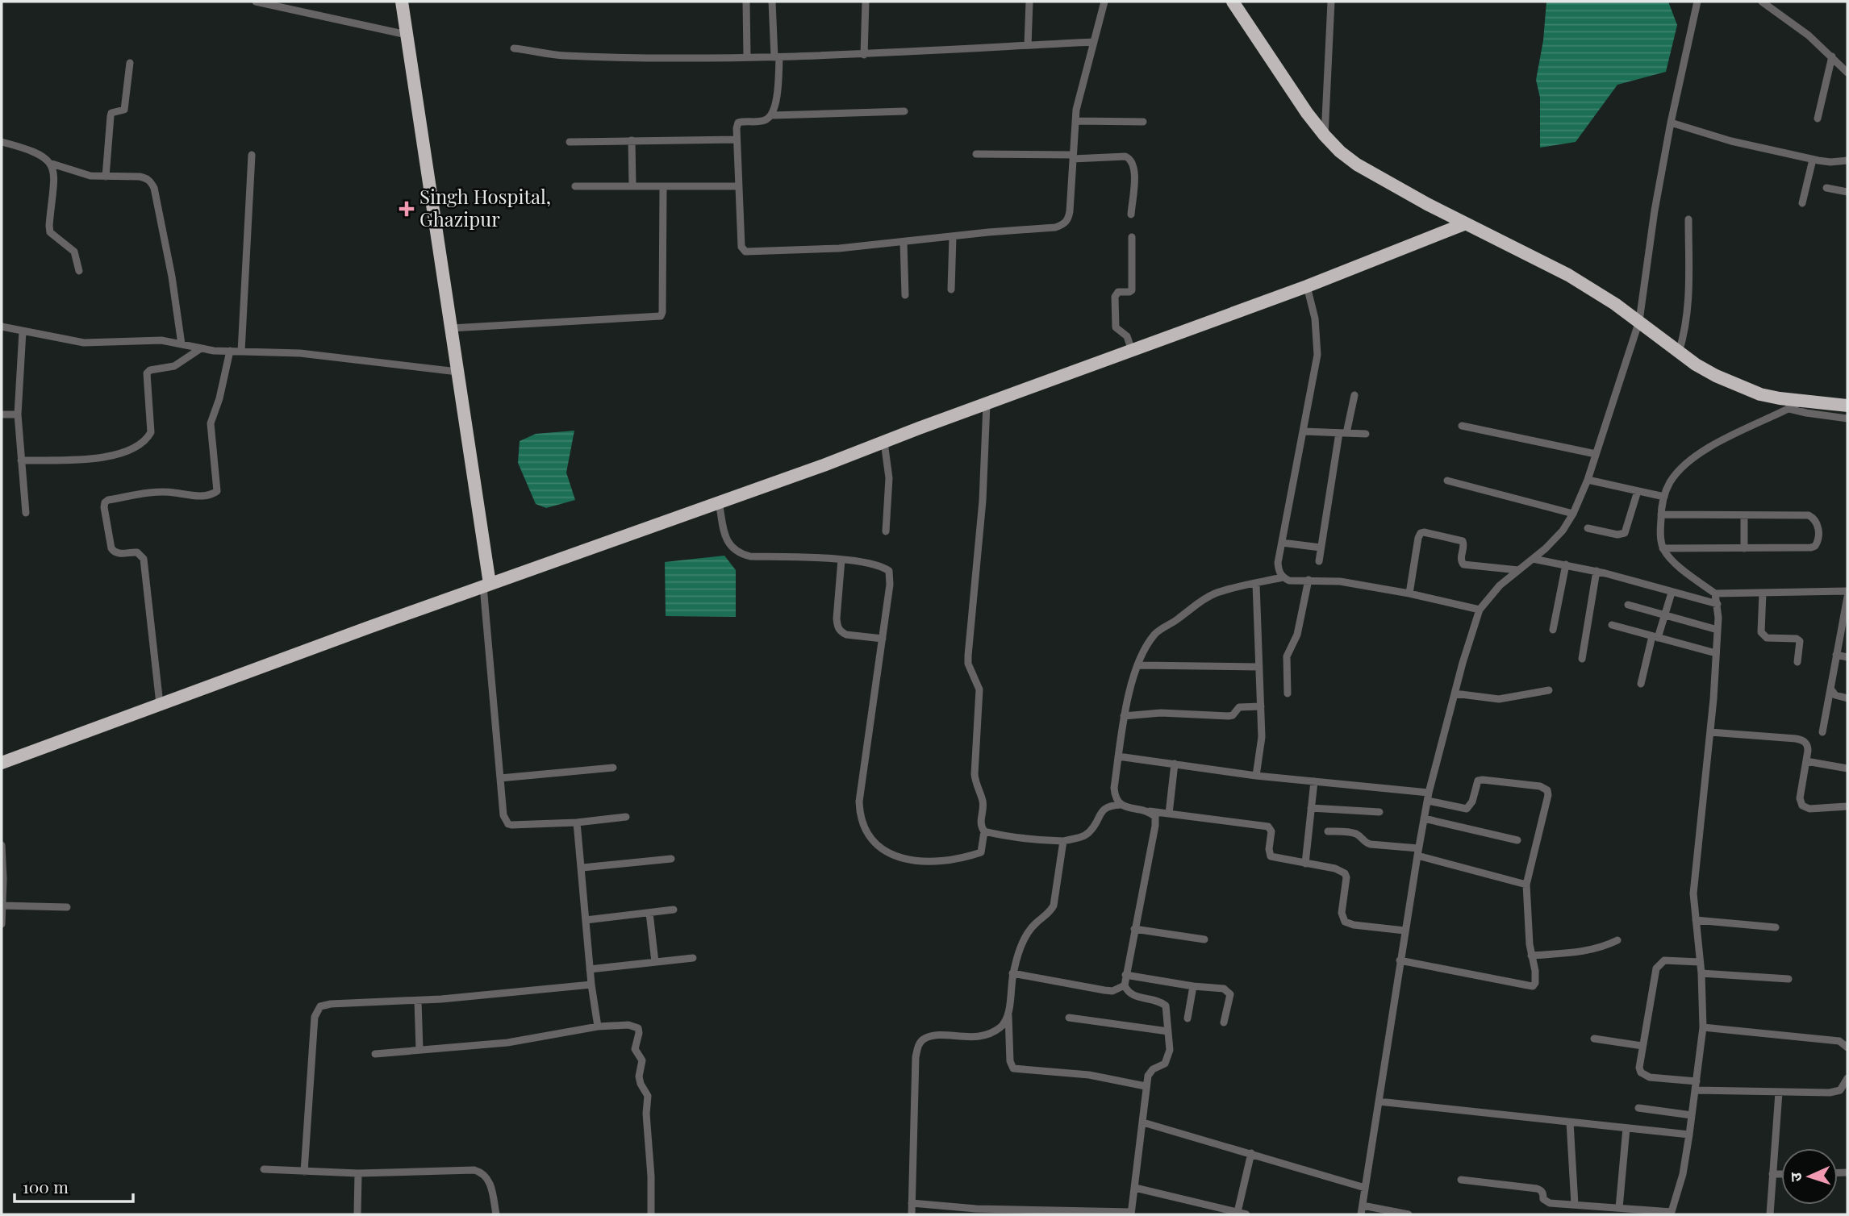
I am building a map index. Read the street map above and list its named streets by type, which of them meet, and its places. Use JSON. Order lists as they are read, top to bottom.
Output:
{
  "places": {
    "health": ["Singh Hospital, Ghazipur"]
  },
  "scale_bar": "100 m",
  "north": "left"
}
